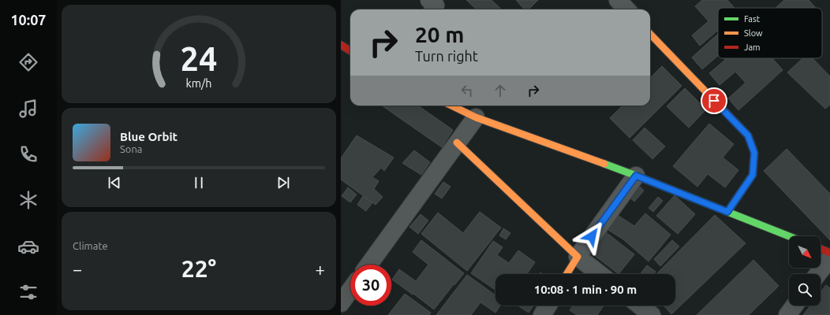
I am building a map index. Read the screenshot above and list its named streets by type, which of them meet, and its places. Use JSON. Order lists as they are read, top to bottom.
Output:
{
  "legend": ["Fast", "Slow", "Jam"],
  "north": "bottom right",
  "page": {
    "tabs": "10:07",
    "turn": ["20 m", "Turn right"],
    "song": ["Blue Orbit", "Sona"],
    "tile": "Climate",
    "heat": ["−", "22°", "+"],
    "limit": "30",
    "trip": "10:08 · 1 min · 90 m",
    "gauge": ["24", "km/h"]
  }
}
